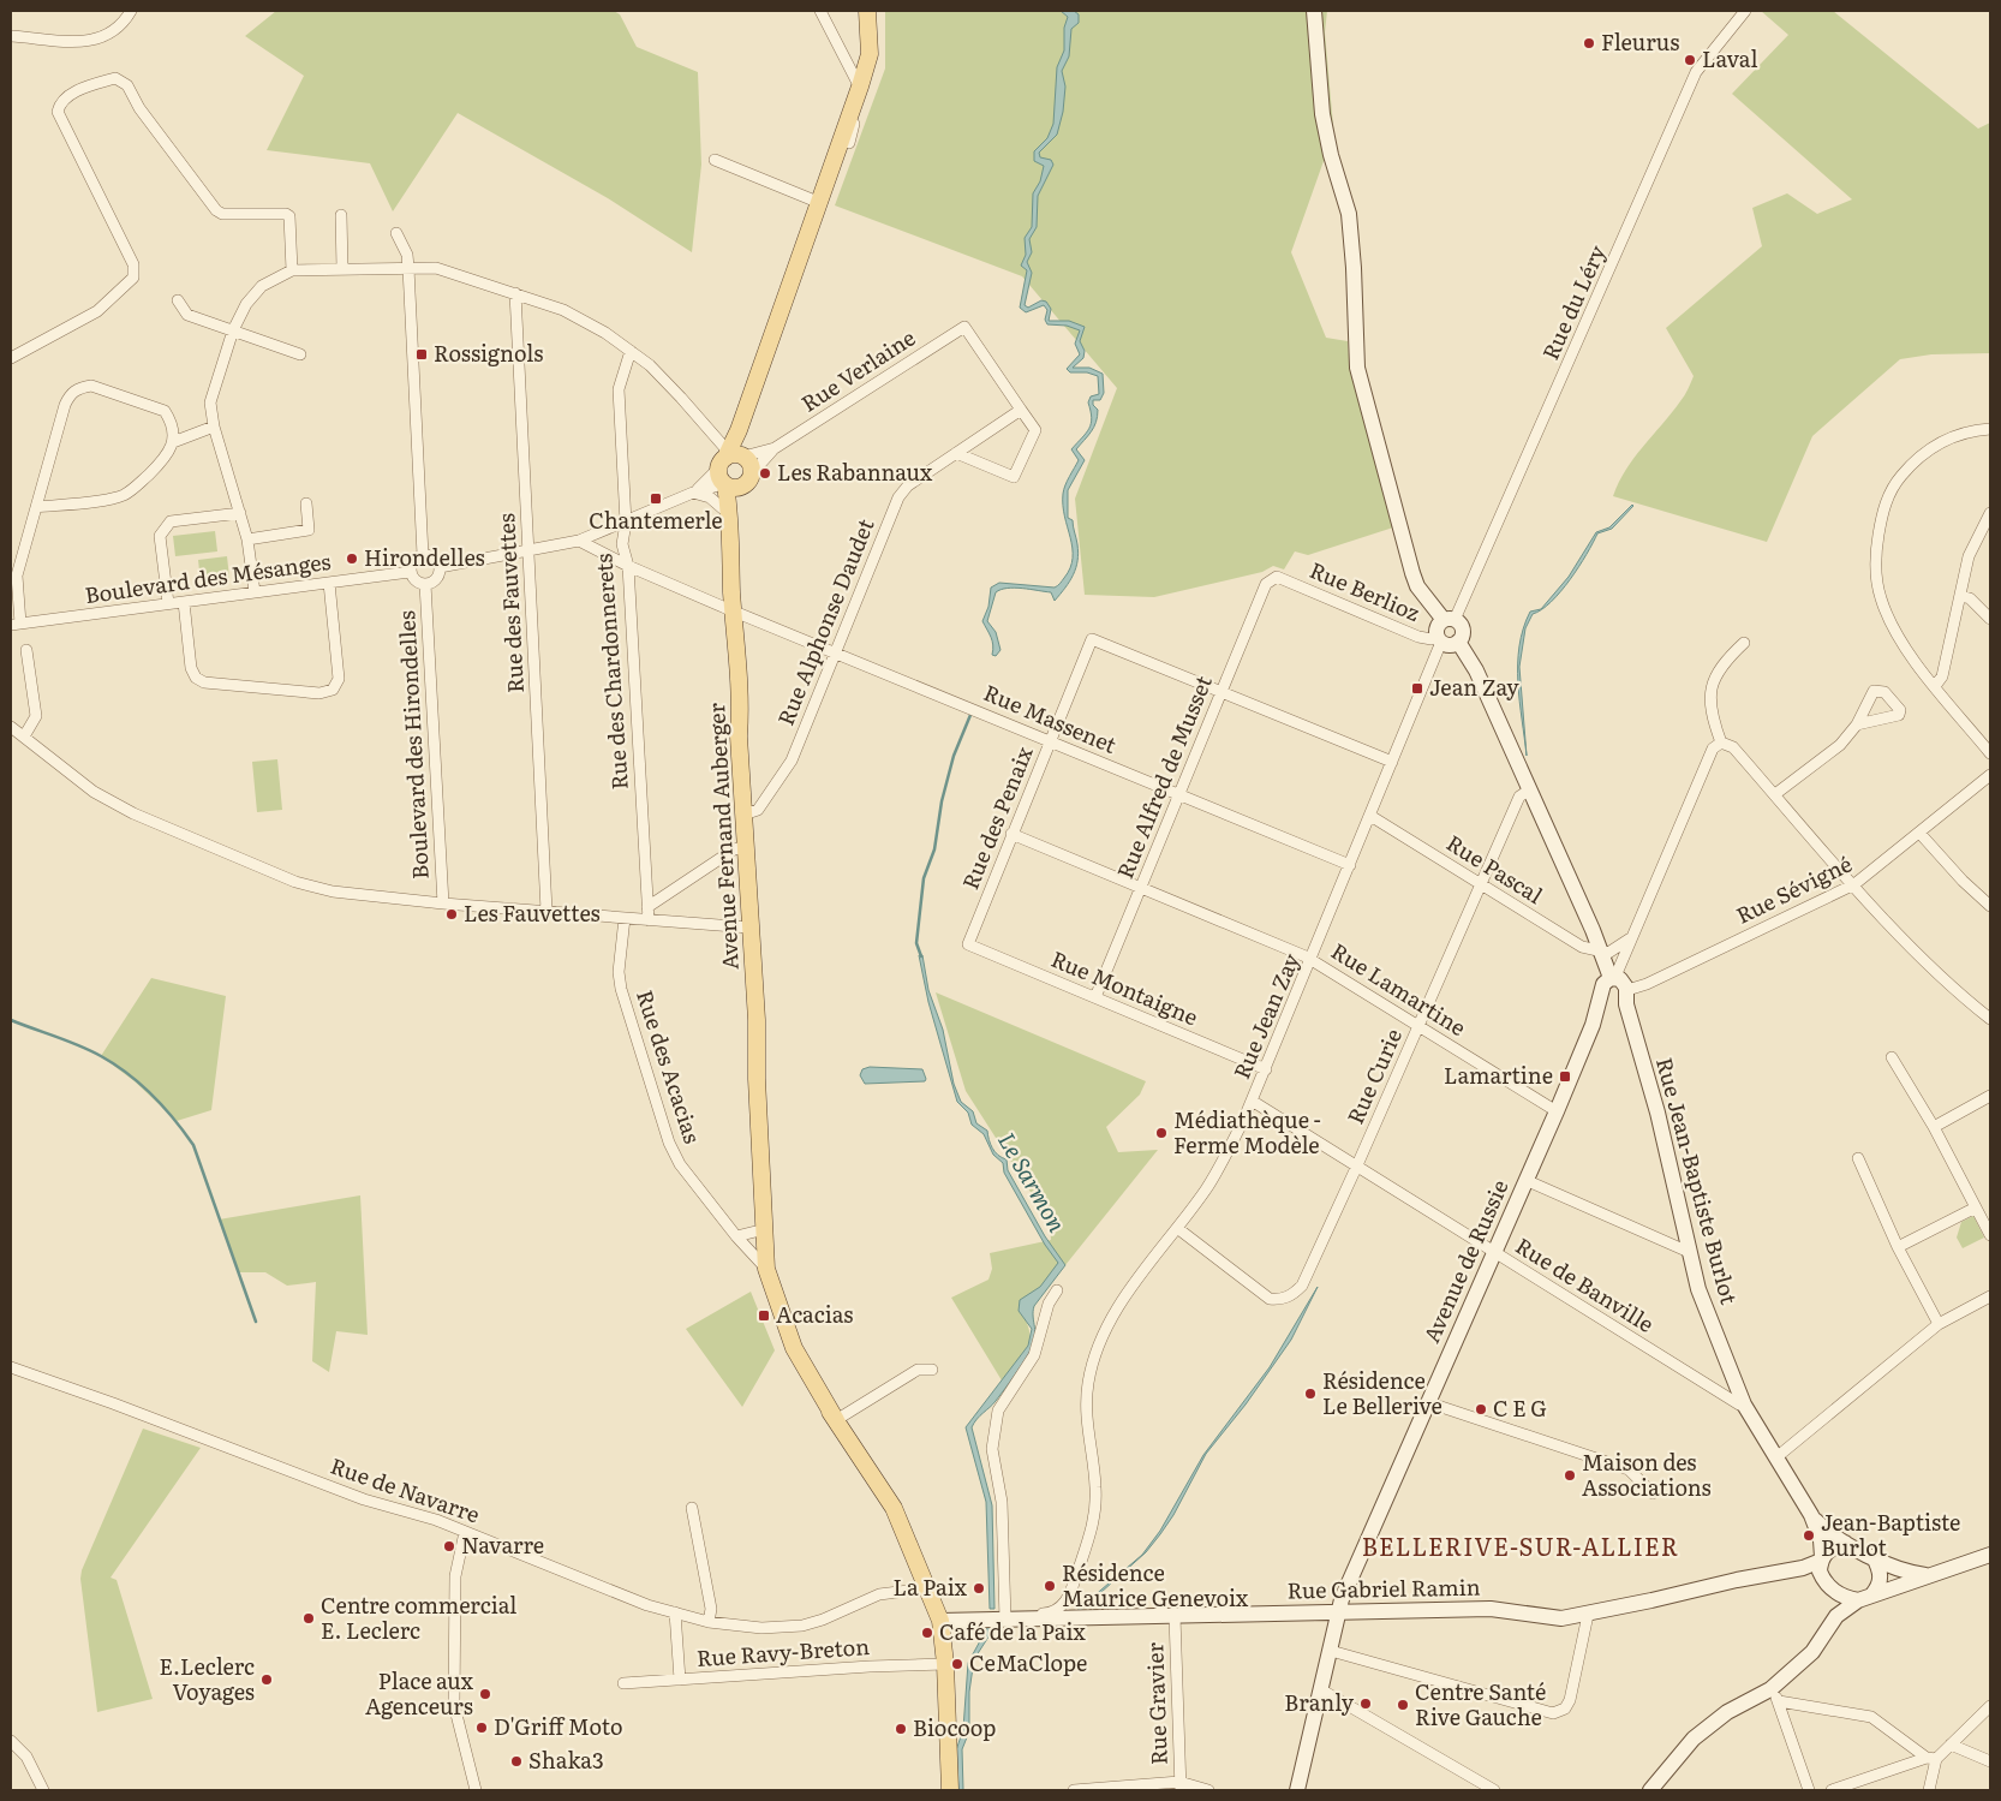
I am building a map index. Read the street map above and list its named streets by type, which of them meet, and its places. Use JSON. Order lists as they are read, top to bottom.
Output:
{
  "streets": {
    "main road": ["Avenue Fernand Auberger"],
    "street": [
      "Rue du Léry",
      "Rue Verlaine",
      "Boulevard des Mésanges",
      "Rue Berlioz",
      "Rue des Fauvettes",
      "Rue Alphonse Daudet",
      "Rue des Chardonnerets",
      "Rue Massenet",
      "Boulevard des Hirondelles",
      "Rue Alfred de Musset",
      "Rue des Penaix",
      "Rue Pascal",
      "Rue Sévigné",
      "Rue Montaigne",
      "Rue Lamartine",
      "Rue Jean Zay",
      "Rue des Acacias",
      "Rue Curie",
      "Rue Jean-Baptiste Burlot",
      "Avenue de Russie",
      "Rue de Banville",
      "Rue de Navarre",
      "Rue Gabriel Ramin",
      "Rue Ravy-Breton",
      "Rue Gravier"
    ]
  },
  "crossings": [
    ["Rue du Léry", "Rue Berlioz"],
    ["Rue du Léry", "Rue Jean Zay"],
    ["Rue du Léry", "Rue Jean-Baptiste Burlot"],
    ["Rue Verlaine", "Rue Alphonse Daudet"],
    ["Rue Verlaine", "Avenue Fernand Auberger"],
    ["Boulevard des Mésanges", "Boulevard des Hirondelles"],
    ["Rue Berlioz", "Rue Alfred de Musset"],
    ["Rue Berlioz", "Rue Jean Zay"],
    ["Rue Berlioz", "Rue Jean-Baptiste Burlot"],
    ["Rue Alphonse Daudet", "Rue Massenet"],
    ["Rue Alphonse Daudet", "Avenue Fernand Auberger"],
    ["Rue des Chardonnerets", "Rue Massenet"],
    ["Rue Massenet", "Rue Alfred de Musset"],
    ["Rue Massenet", "Rue des Penaix"],
    ["Rue Massenet", "Avenue Fernand Auberger"],
    ["Rue Massenet", "Rue Jean Zay"],
    ["Rue Alfred de Musset", "Rue des Penaix"],
    ["Rue Alfred de Musset", "Rue Montaigne"],
    ["Rue Alfred de Musset", "Rue Lamartine"],
    ["Rue des Penaix", "Rue Montaigne"],
    ["Rue des Penaix", "Rue Lamartine"],
    ["Avenue Fernand Auberger", "Rue des Acacias"],
    ["Avenue Fernand Auberger", "Rue de Navarre"],
    ["Avenue Fernand Auberger", "Rue Gabriel Ramin"],
    ["Avenue Fernand Auberger", "Rue Ravy-Breton"],
    ["Rue Pascal", "Rue Jean Zay"],
    ["Rue Pascal", "Rue Curie"],
    ["Rue Pascal", "Rue Jean-Baptiste Burlot"],
    ["Rue Sévigné", "Rue Jean-Baptiste Burlot"],
    ["Rue Sévigné", "Avenue de Russie"],
    ["Rue Montaigne", "Rue Jean Zay"],
    ["Rue Lamartine", "Rue Jean Zay"],
    ["Rue Lamartine", "Rue Curie"],
    ["Rue Lamartine", "Avenue de Russie"],
    ["Rue Jean Zay", "Rue Curie"],
    ["Rue Jean Zay", "Rue Jean-Baptiste Burlot"],
    ["Rue Jean Zay", "Rue de Banville"],
    ["Rue Jean Zay", "Rue Gabriel Ramin"],
    ["Rue Curie", "Rue Jean-Baptiste Burlot"],
    ["Rue Curie", "Rue de Banville"],
    ["Rue Jean-Baptiste Burlot", "Avenue de Russie"],
    ["Rue Jean-Baptiste Burlot", "Rue de Banville"],
    ["Rue Jean-Baptiste Burlot", "Rue Gabriel Ramin"],
    ["Avenue de Russie", "Rue de Banville"],
    ["Avenue de Russie", "Rue Gabriel Ramin"],
    ["Rue Gabriel Ramin", "Rue Gravier"]
  ],
  "districts": ["BELLERIVE-SUR-ALLIER"],
  "water": ["Le Sarmon"],
  "places": {
    "other": [
      "Fleurus",
      "Laval",
      "Les Rabannaux",
      "Hirondelles",
      "Les Fauvettes",
      "Médiathèque - Ferme Modèle",
      "Résidence Le Bellerive",
      "C E G",
      "Maison des Associations",
      "Jean-Baptiste Burlot",
      "Navarre",
      "Résidence Maurice Genevoix",
      "La Paix",
      "Centre commercial E. Leclerc",
      "Café de la Paix",
      "CeMaClope",
      "E.Leclerc Voyages",
      "Place aux Agenceurs",
      "Branly",
      "Centre Santé Rive Gauche",
      "D'Griff Moto",
      "Biocoop",
      "Shaka3"
    ],
    "transit": [
      "Rossignols",
      "Chantemerle",
      "Jean Zay",
      "Lamartine",
      "Acacias"
    ]
  }
}
